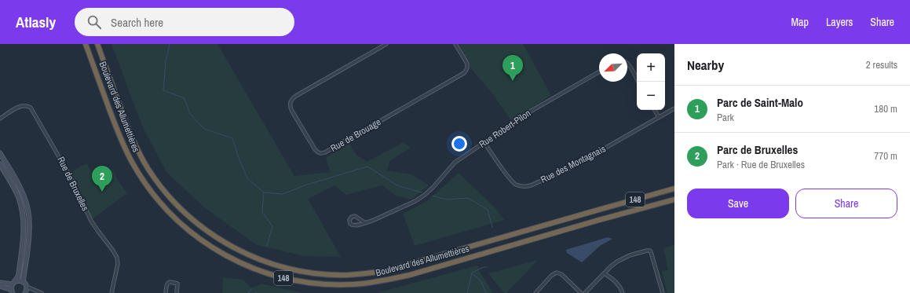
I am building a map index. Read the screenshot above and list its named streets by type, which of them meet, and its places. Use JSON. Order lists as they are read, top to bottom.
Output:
{
  "streets": {
    "highway": ["Boulevard des Allumettières", "148"],
    "street": [
      "Rue Robert-Pilon",
      "Rue de Brouage",
      "Rue des Montagnais",
      "Rue de Bruxelles"
    ]
  },
  "crossings": [
    ["Rue Robert-Pilon", "Rue des Montagnais"]
  ],
  "north": "bottom left",
  "page": {
    "header": "Atlasly",
    "search": "Search here",
    "nav": ["Map", "Layers", "Share"],
    "heading": ["Nearby", "2 results"],
    "map_buttons": ["+", "−"],
    "pins": ["1", "2"],
    "list": [
      {
        "mark": "1",
        "name": "Parc de Saint-Malo",
        "note": "Park",
        "value": "180 m"
      },
      {
        "mark": "2",
        "name": "Parc de Bruxelles",
        "note": "Park · Rue de Bruxelles",
        "value": "770 m"
      }
    ],
    "buttons": ["Save", "Share"]
  }
}
